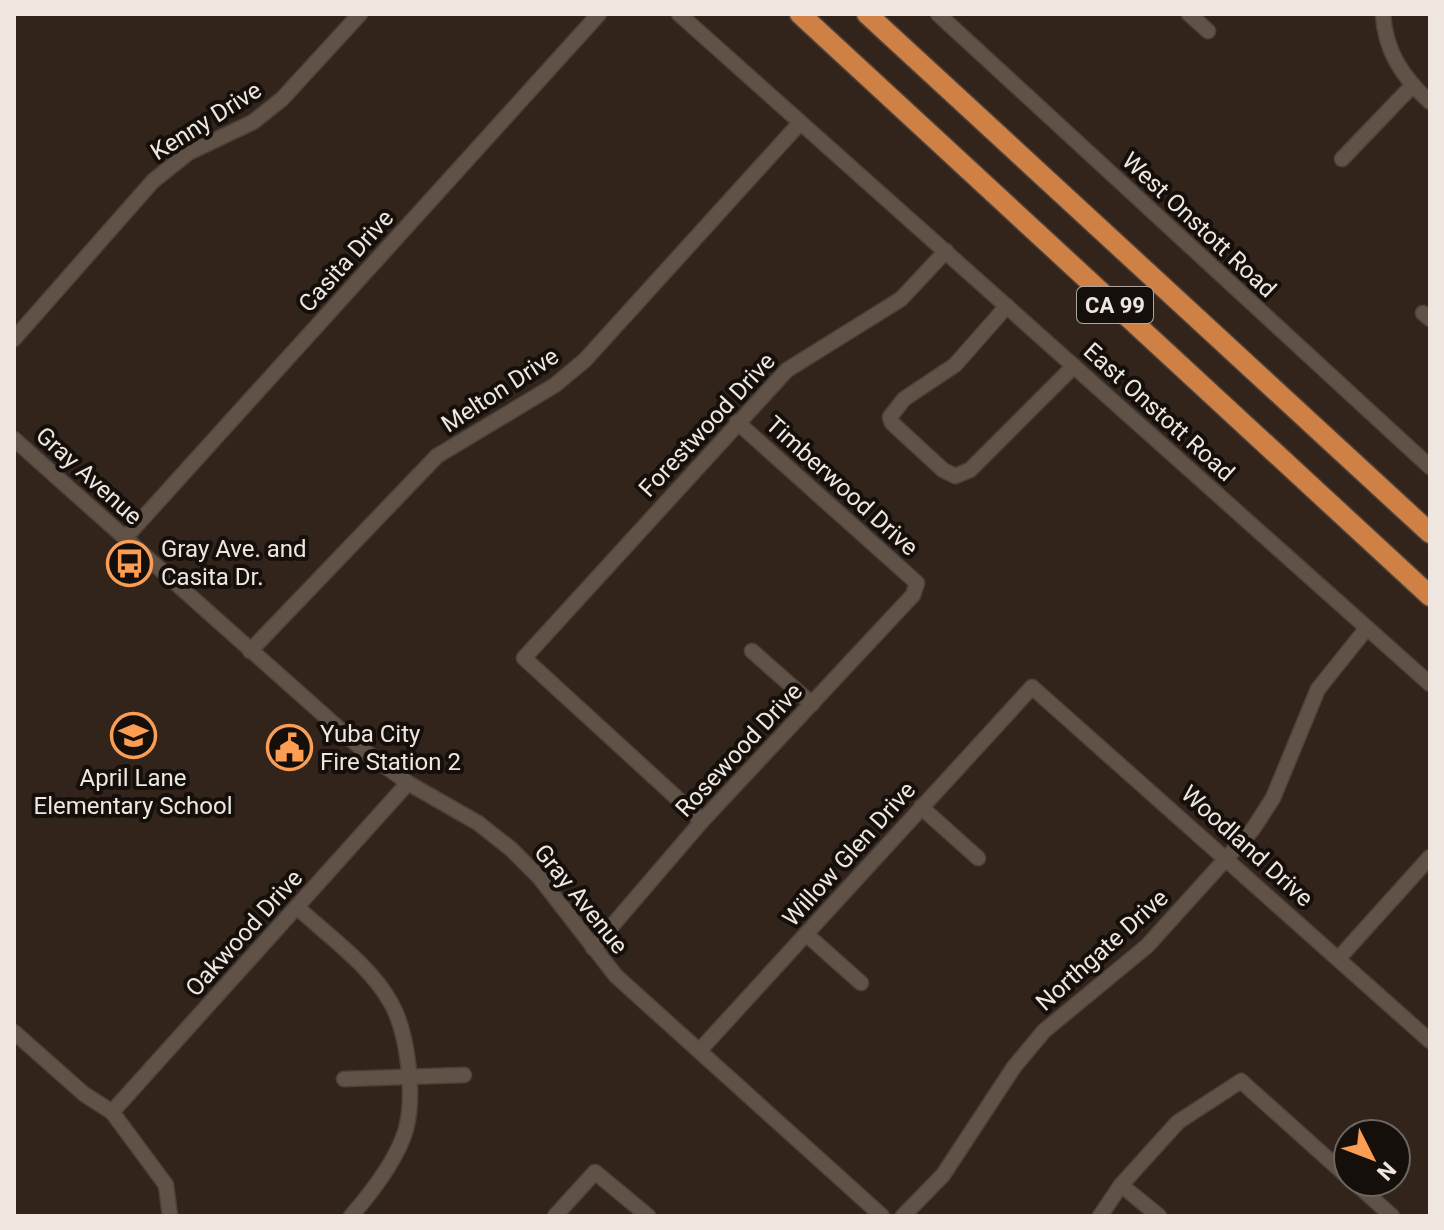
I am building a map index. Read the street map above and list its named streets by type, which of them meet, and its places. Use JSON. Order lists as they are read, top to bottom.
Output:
{
  "streets": {
    "highway": ["CA 99"],
    "street": [
      "Kenny Drive",
      "West Onstott Road",
      "Casita Drive",
      "Melton Drive",
      "East Onstott Road",
      "Forestwood Drive",
      "Gray Avenue",
      "Timberwood Drive",
      "Rosewood Drive",
      "Woodland Drive",
      "Willow Glen Drive",
      "Oakwood Drive",
      "Northgate Drive"
    ]
  },
  "crossings": [
    ["Casita Drive", "Gray Avenue"],
    ["Melton Drive", "East Onstott Road"],
    ["Melton Drive", "Gray Avenue"],
    ["East Onstott Road", "Forestwood Drive"],
    ["East Onstott Road", "Northgate Drive"],
    ["Forestwood Drive", "Timberwood Drive"],
    ["Forestwood Drive", "Rosewood Drive"],
    ["Gray Avenue", "Rosewood Drive"],
    ["Gray Avenue", "Willow Glen Drive"],
    ["Gray Avenue", "Oakwood Drive"],
    ["Timberwood Drive", "Rosewood Drive"],
    ["Woodland Drive", "Willow Glen Drive"],
    ["Woodland Drive", "Northgate Drive"]
  ],
  "places": {
    "bus stop": ["Gray Ave. and Casita Dr."],
    "school or university": ["April Lane Elementary School"],
    "public building": ["Yuba City Fire Station 2"]
  },
  "north": "bottom right"
}
